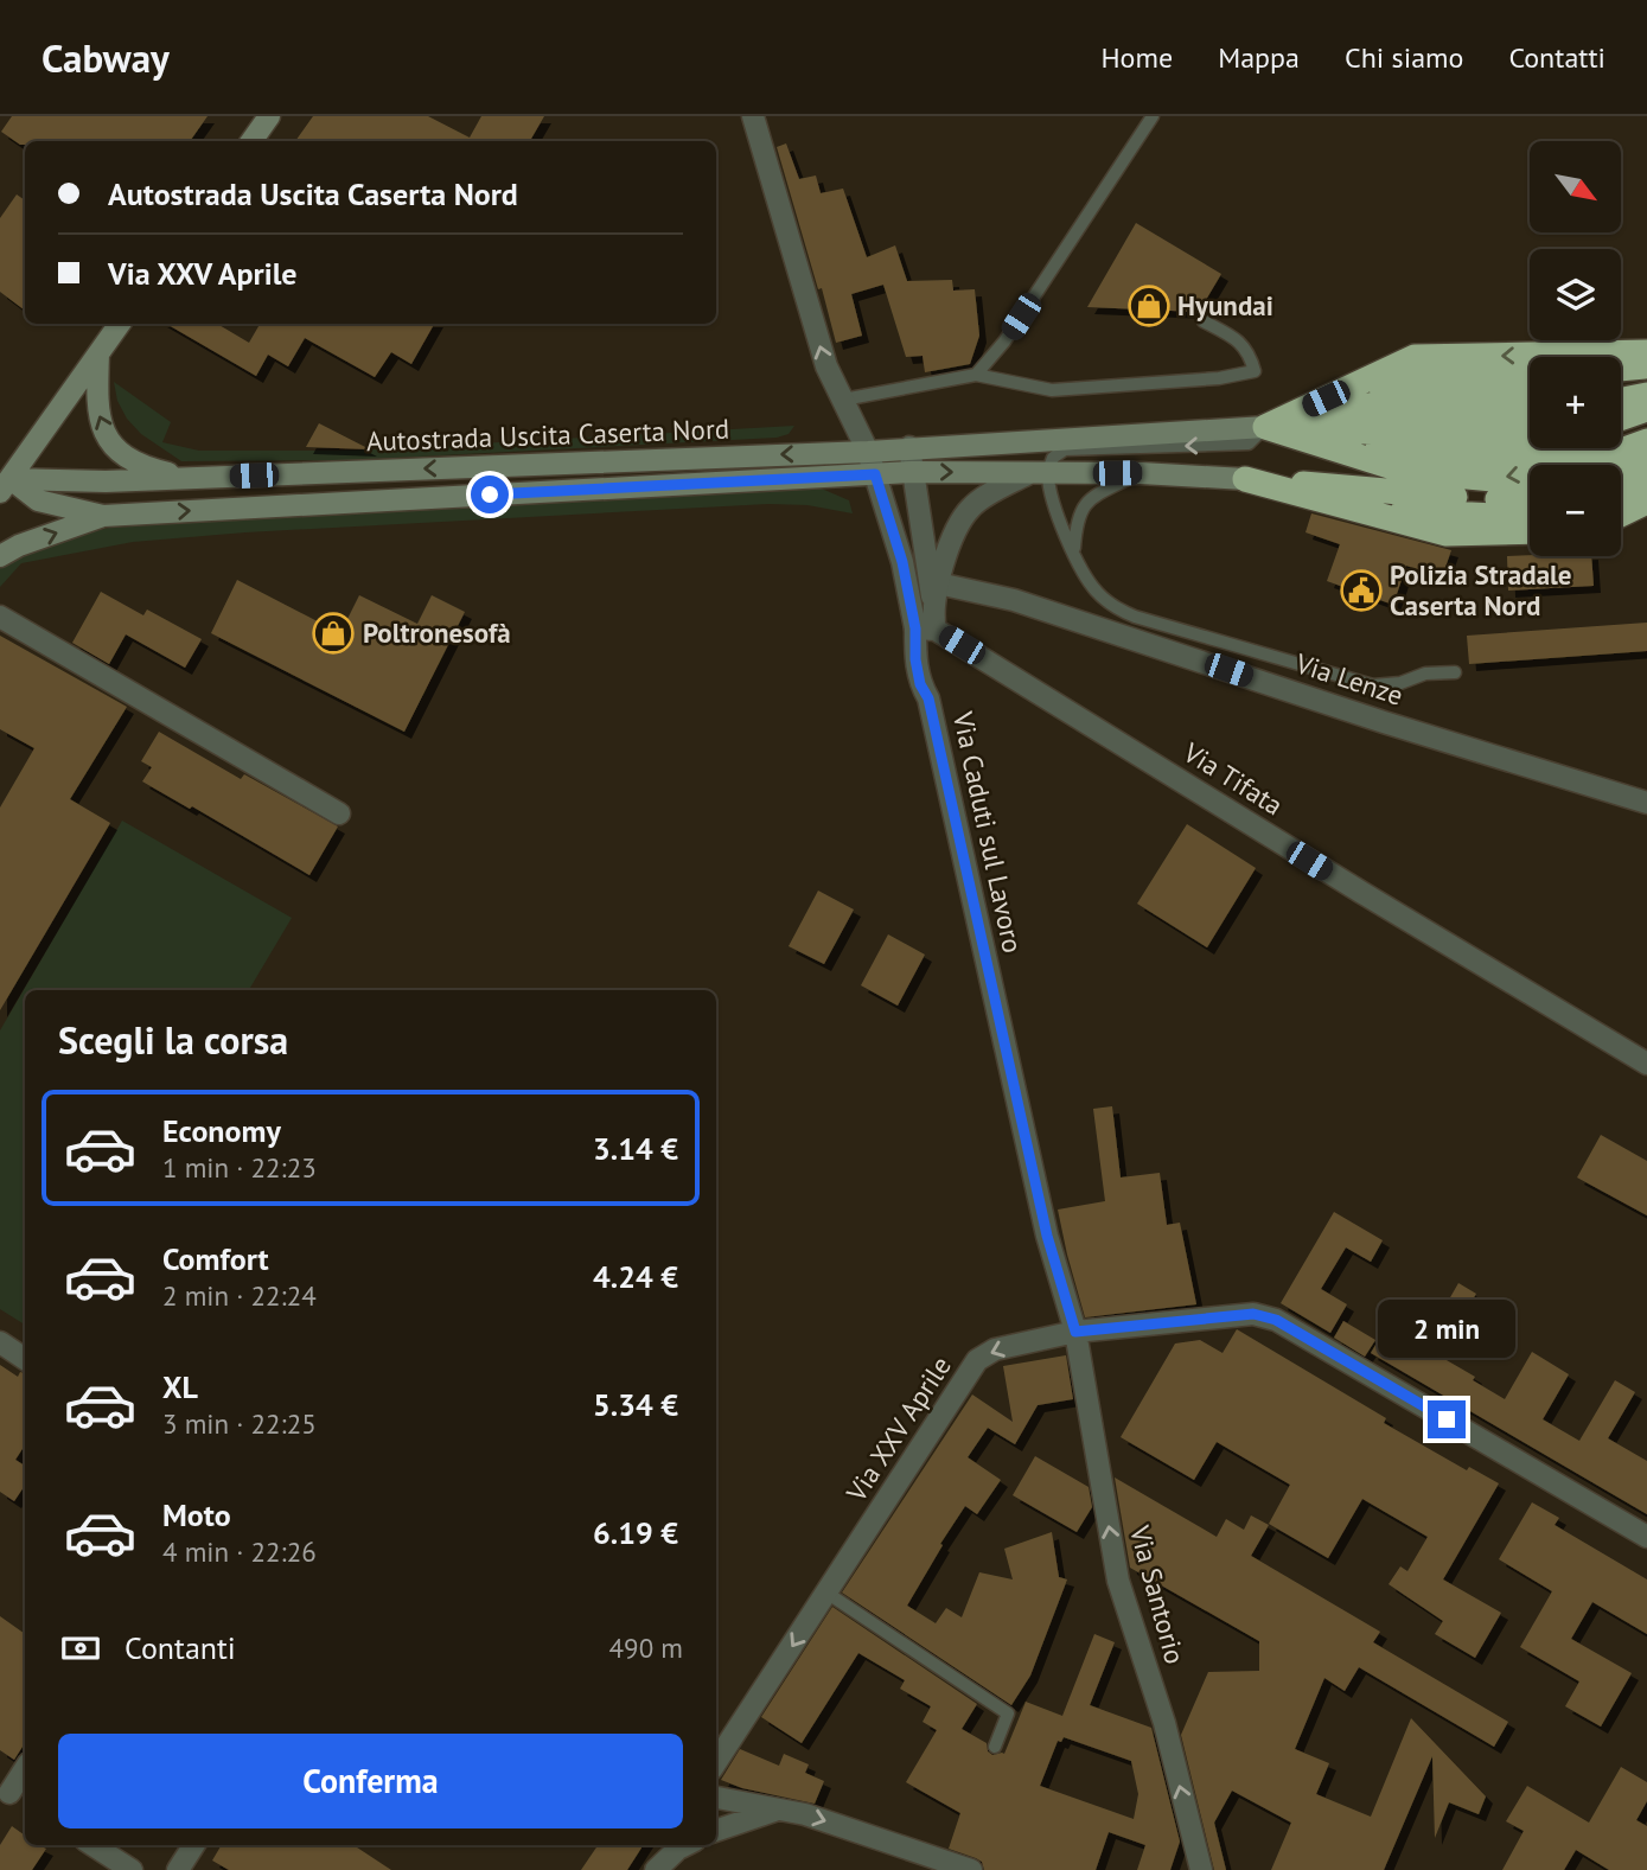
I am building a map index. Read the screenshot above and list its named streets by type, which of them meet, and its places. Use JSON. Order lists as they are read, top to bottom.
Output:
{
  "streets": {
    "main road": ["Autostrada Uscita Caserta Nord"],
    "street": [
      "Via Lenze",
      "Via Tifata",
      "Via Caduti sul Lavoro",
      "Via XXV Aprile",
      "Via Santorio"
    ]
  },
  "crossings": [
    ["Autostrada Uscita Caserta Nord", "Via Lenze"],
    ["Autostrada Uscita Caserta Nord", "Via Tifata"],
    ["Autostrada Uscita Caserta Nord", "Via Caduti sul Lavoro"],
    ["Via Tifata", "Via Caduti sul Lavoro"],
    ["Via Caduti sul Lavoro", "Via XXV Aprile"],
    ["Via Caduti sul Lavoro", "Via Santorio"],
    ["Via XXV Aprile", "Via Santorio"]
  ],
  "one_way": ["Via XXV Aprile", "Via Santorio"],
  "places": {
    "shop": ["Hyundai", "Poltronesofà"],
    "public building": ["Polizia Stradale Caserta Nord"]
  },
  "north": "bottom right",
  "page": {
    "header": "Cabway",
    "nav": [
      "Home",
      "Mappa",
      "Chi siamo",
      "Contatti"
    ],
    "map_buttons": ["+", "−"],
    "banner": ["Autostrada Uscita Caserta Nord", "Via XXV Aprile"],
    "heading": "Scegli la corsa",
    "list": [
      {
        "name": "Economy",
        "note": "1 min · 22:23",
        "value": "3.14 €"
      },
      {
        "name": "Comfort",
        "note": "2 min · 22:24",
        "value": "4.24 €"
      },
      {
        "name": "XL",
        "note": "3 min · 22:25",
        "value": "5.34 €"
      },
      {
        "name": "Moto",
        "note": "4 min · 22:26",
        "value": "6.19 €"
      }
    ],
    "bubble": "2 min",
    "pay": ["Contanti", "490 m"],
    "buttons": "Conferma"
  }
}
